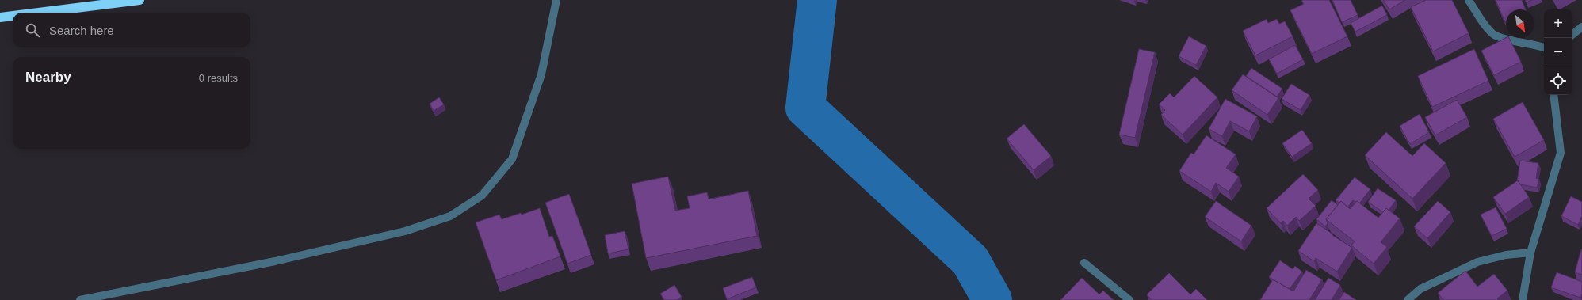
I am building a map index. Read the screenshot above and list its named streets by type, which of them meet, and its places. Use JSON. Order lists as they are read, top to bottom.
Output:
{
  "north": "bottom right",
  "page": {
    "map_buttons": ["+", "−"],
    "search": "Search here",
    "heading": ["Nearby", "0 results"]
  }
}
